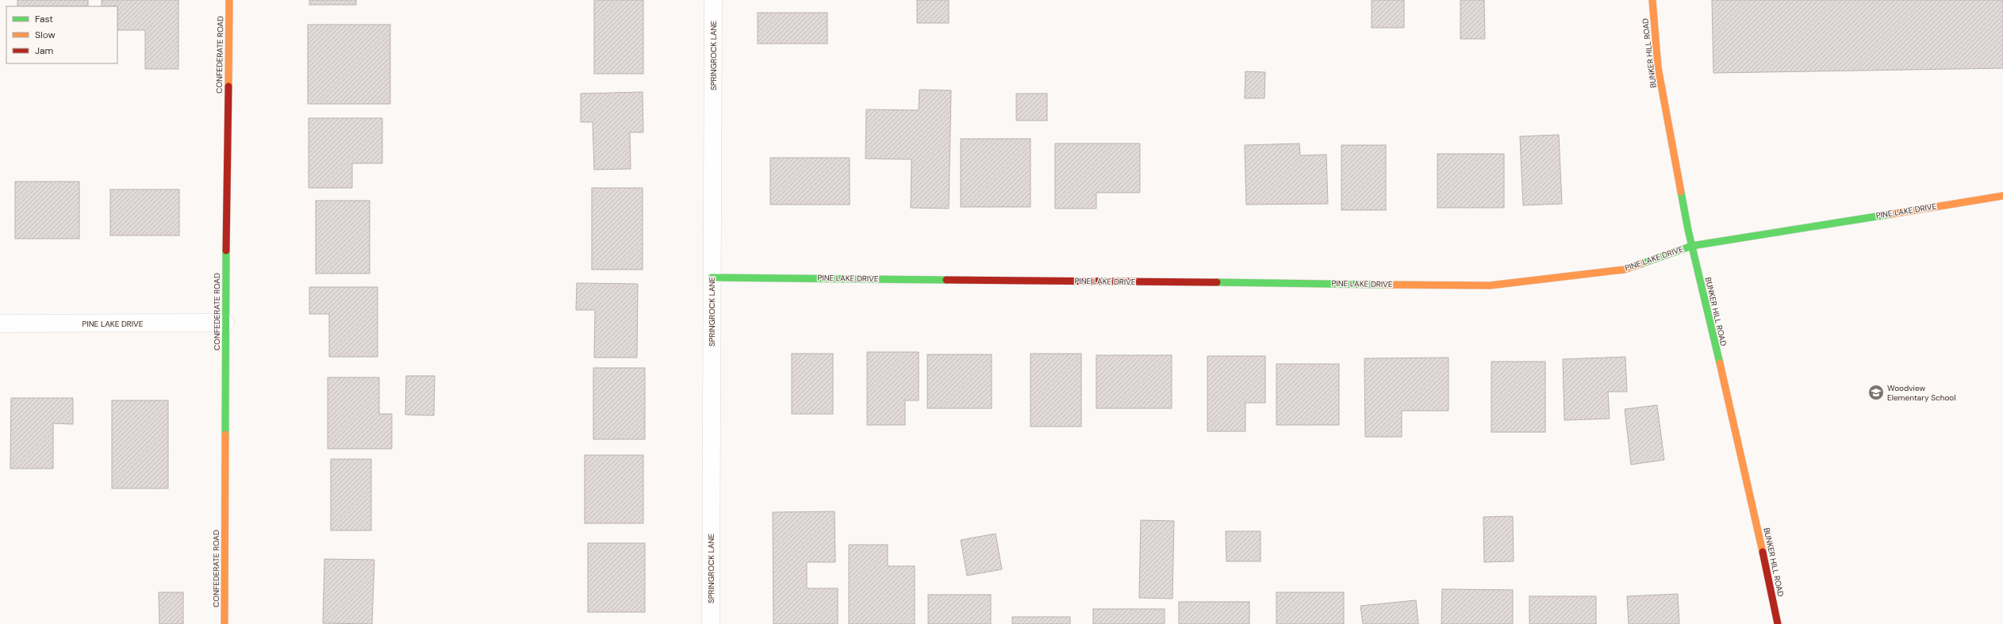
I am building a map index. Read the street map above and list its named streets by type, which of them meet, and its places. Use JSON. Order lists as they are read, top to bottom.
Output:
{
  "streets": {
    "street": [
      "BUNKER HILL ROAD",
      "CONFEDERATE ROAD",
      "SPRINGROCK LANE",
      "PINE LAKE DRIVE"
    ]
  },
  "crossings": [
    ["BUNKER HILL ROAD", "PINE LAKE DRIVE"],
    ["CONFEDERATE ROAD", "PINE LAKE DRIVE"],
    ["SPRINGROCK LANE", "PINE LAKE DRIVE"]
  ],
  "places": {
    "school or university": ["Woodview Elementary School"]
  },
  "legend": ["Fast", "Slow", "Jam"]
}
